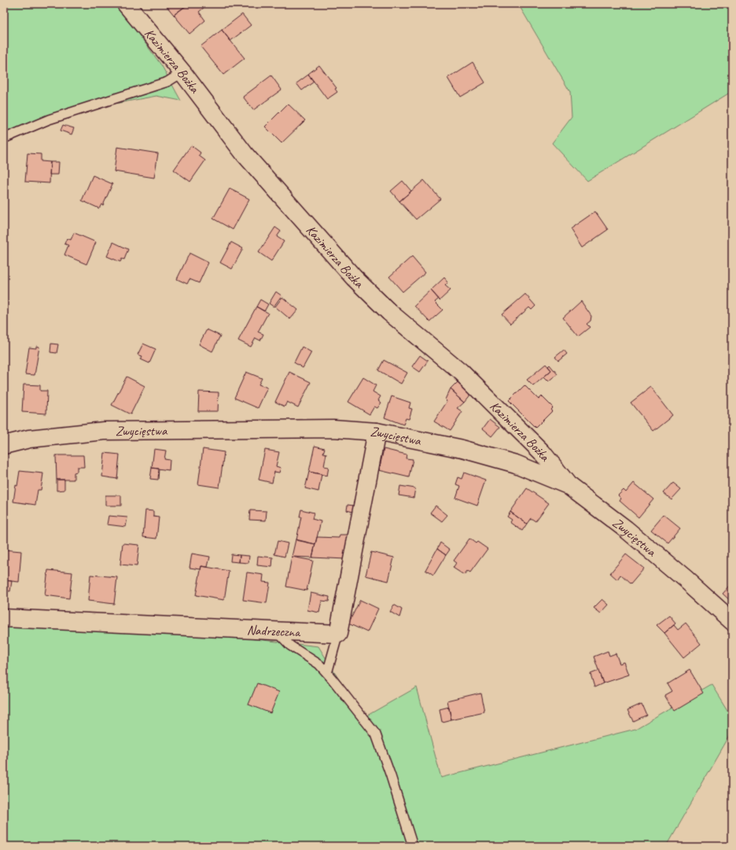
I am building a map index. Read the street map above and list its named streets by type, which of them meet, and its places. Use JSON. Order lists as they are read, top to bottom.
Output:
{
  "streets": {
    "street": ["Kazimierza Bożka", "Zwycięstwa", "Nadrzeczna"]
  },
  "crossings": [
    ["Kazimierza Bożka", "Zwycięstwa"]
  ]
}
